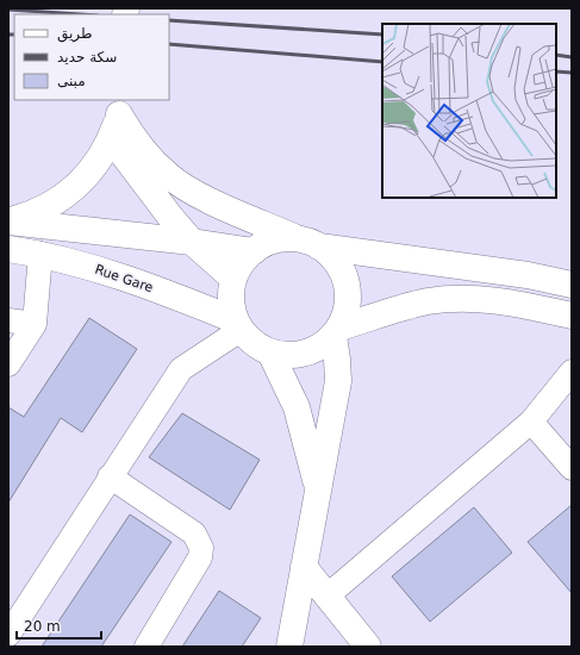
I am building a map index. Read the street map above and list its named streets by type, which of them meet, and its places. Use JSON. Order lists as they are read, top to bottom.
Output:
{
  "streets": {
    "main road": ["Rue Gare"]
  },
  "legend": ["طريق", "سكة حديد", "مبنى"],
  "scale_bar": "20 m"
}
